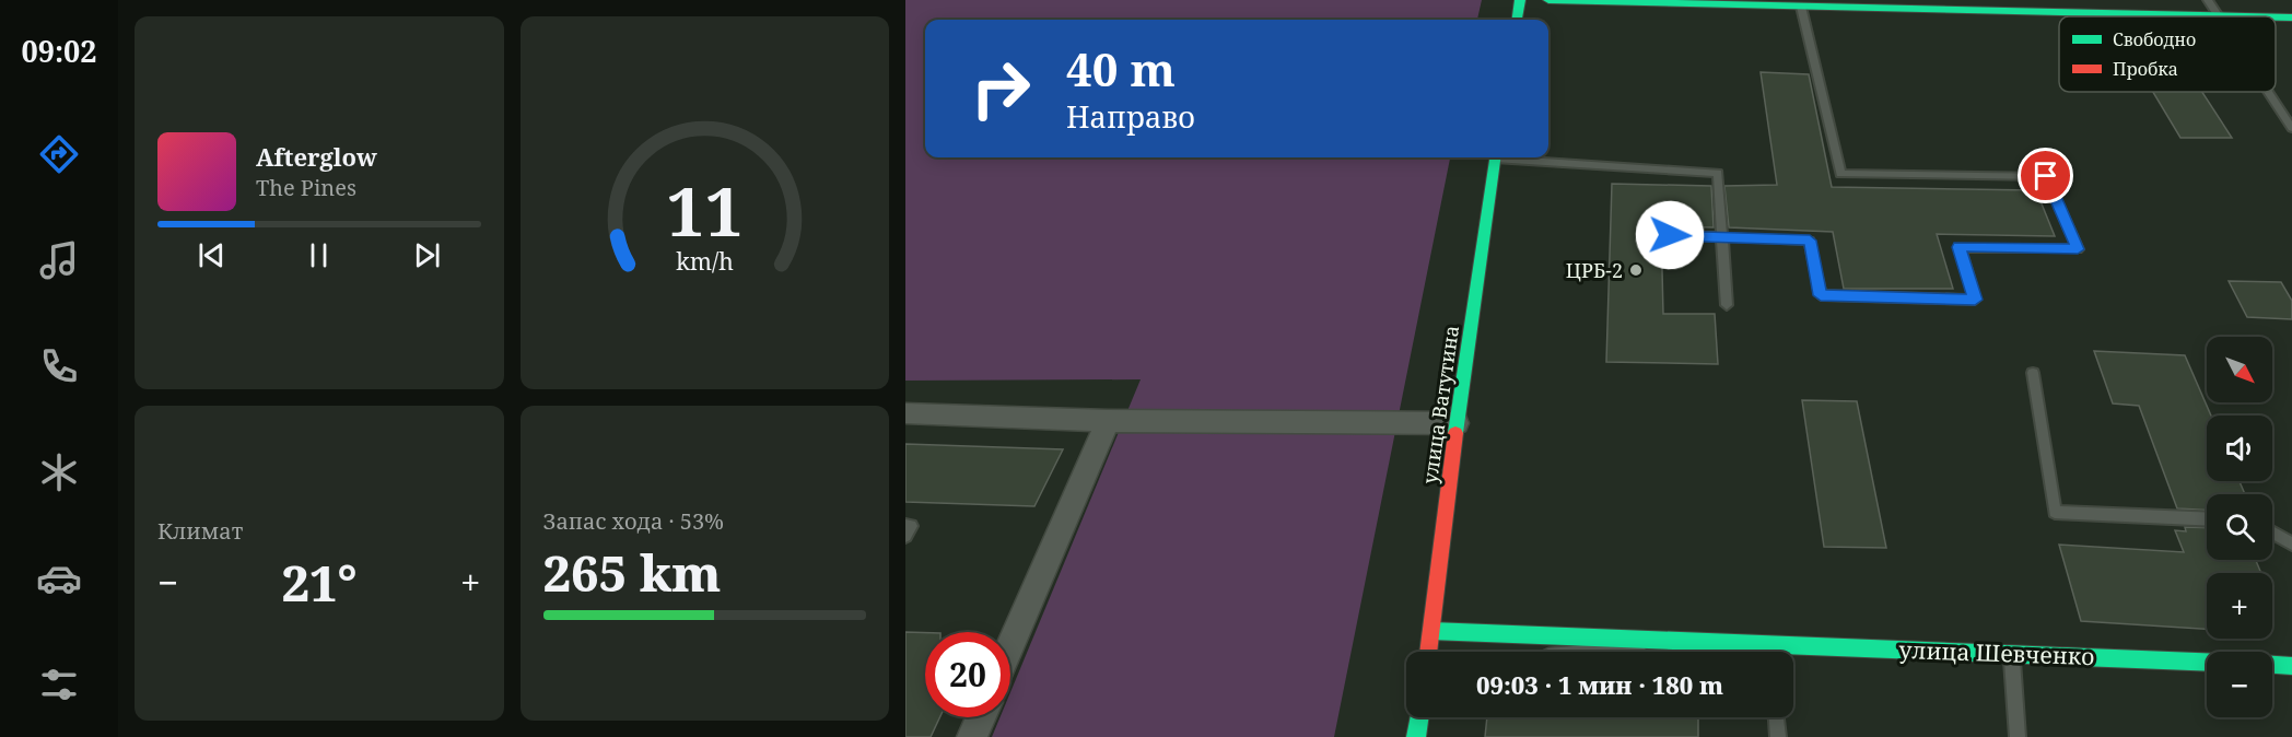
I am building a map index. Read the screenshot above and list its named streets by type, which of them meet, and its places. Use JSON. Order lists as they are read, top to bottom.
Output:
{
  "streets": {
    "street": ["улица Ватутина", "улица Шевченко"]
  },
  "crossings": [
    ["улица Ватутина", "улица Шевченко"]
  ],
  "places": ["ЦРБ-2"],
  "legend": ["Свободно", "Пробка"],
  "north": "bottom right",
  "page": {
    "tabs": "09:02",
    "turn": ["40 m", "Направо"],
    "song": ["Afterglow", "The Pines"],
    "map_buttons": ["+", "−"],
    "tile": [
      "Климат",
      ["Запас хода · 53%", "265 km"]
    ],
    "heat": ["−", "21°", "+"],
    "limit": "20",
    "trip": "09:03 · 1 мин · 180 m",
    "gauge": ["11", "km/h"]
  }
}
